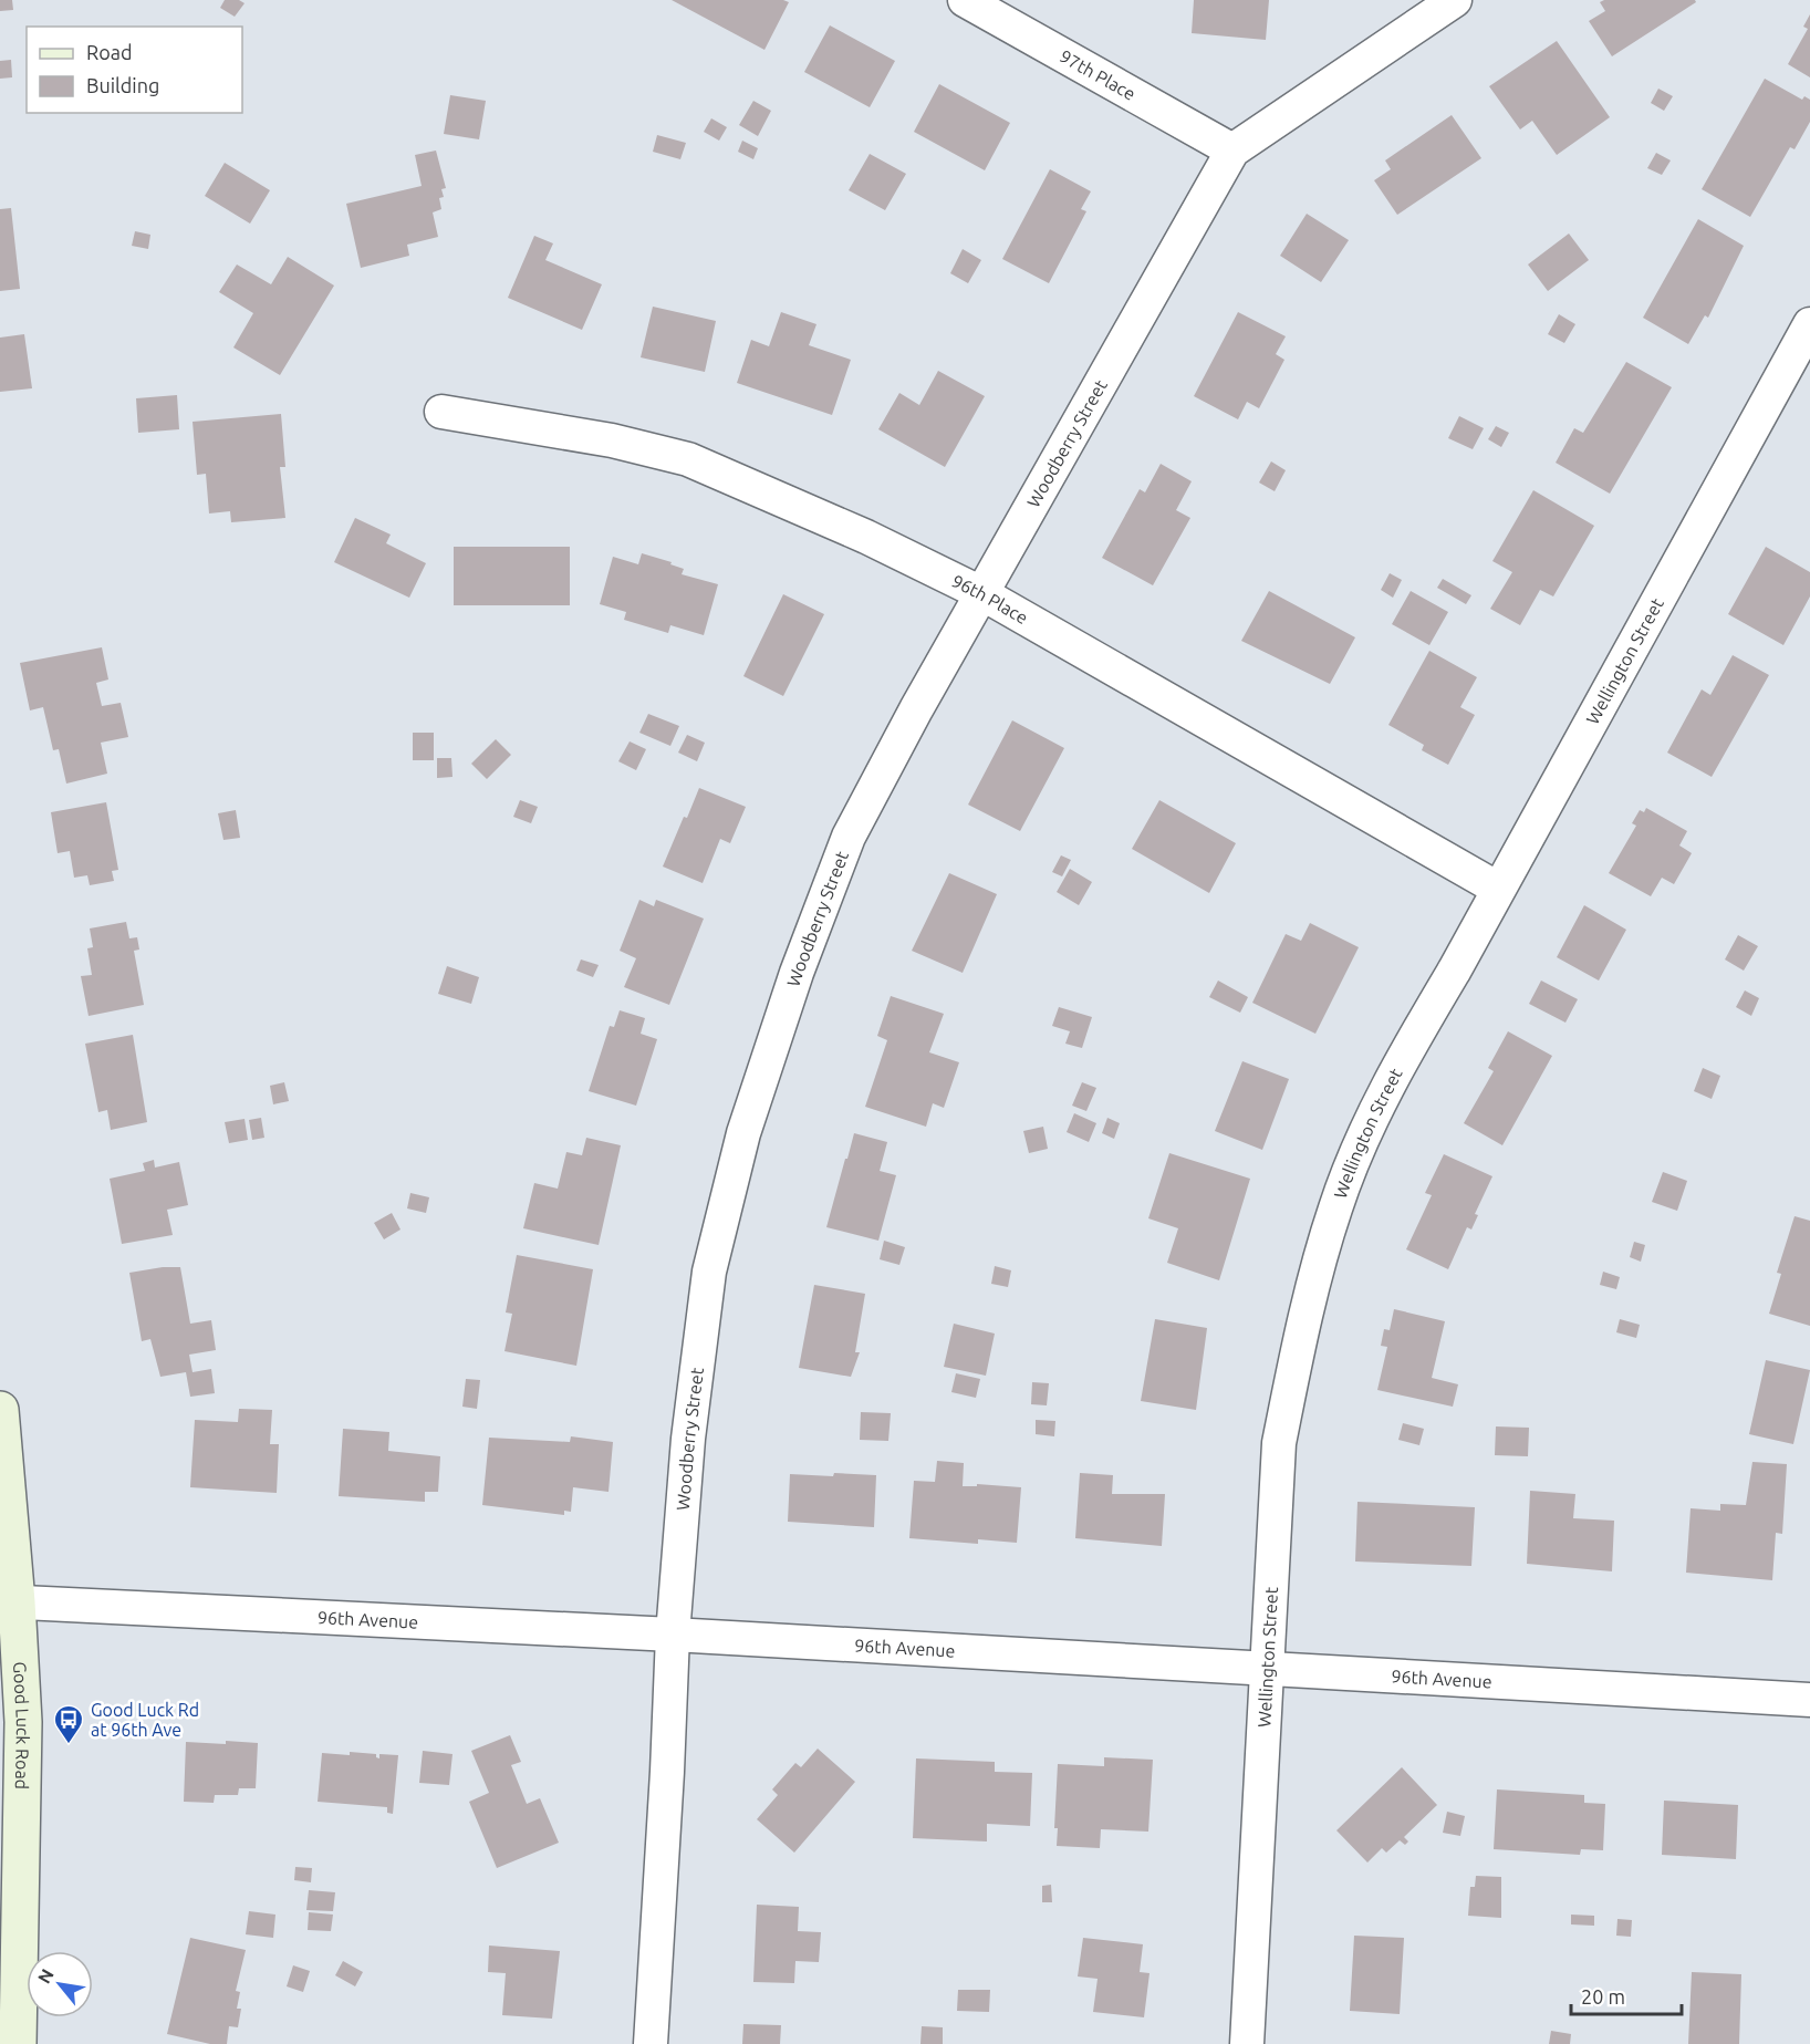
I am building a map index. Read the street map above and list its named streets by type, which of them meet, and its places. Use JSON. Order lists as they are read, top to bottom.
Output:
{
  "streets": {
    "main road": ["Good Luck Road"],
    "street": [
      "97th Place",
      "Woodberry Street",
      "96th Place",
      "Wellington Street",
      "96th Avenue"
    ]
  },
  "crossings": [
    ["97th Place", "Woodberry Street"],
    ["Woodberry Street", "96th Place"],
    ["Woodberry Street", "96th Avenue"],
    ["96th Place", "Wellington Street"],
    ["Wellington Street", "96th Avenue"],
    ["96th Avenue", "Good Luck Road"]
  ],
  "places": {
    "bus stop": ["Good Luck Rd at 96th Ave"]
  },
  "legend": ["Road", "Building"],
  "scale_bar": "20 m",
  "north": "top left"
}
